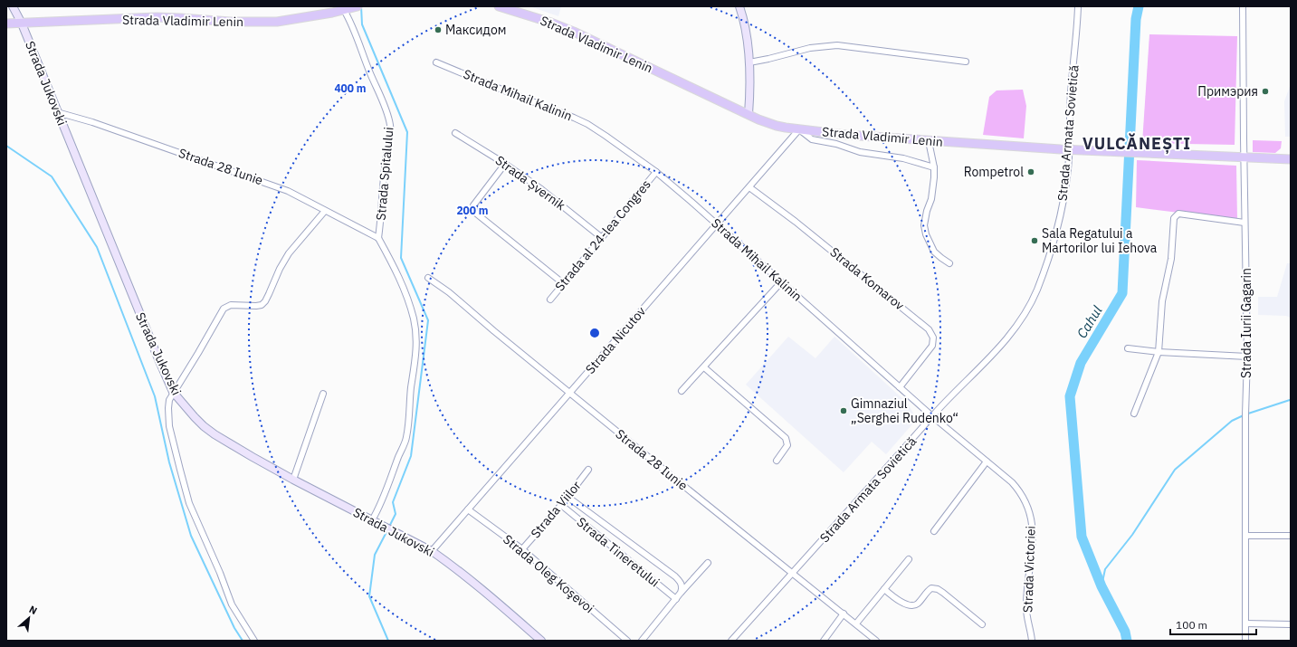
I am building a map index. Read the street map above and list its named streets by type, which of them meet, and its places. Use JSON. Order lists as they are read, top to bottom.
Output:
{
  "streets": {
    "main road": ["Strada Vladimir Lenin", "Strada Jukovski"],
    "street": [
      "Strada Mihail Kalinin",
      "Strada Armata Sovietică",
      "Strada 28 Iunie",
      "Strada Spitalului",
      "Strada Șvernik",
      "Strada al 24-lea Congres",
      "Strada Komarov",
      "Strada Iurii Gagarin",
      "Strada Nicutov",
      "Strada Viilor",
      "Strada Tineretului",
      "Strada Victoriei",
      "Strada Oleg Koşevoi"
    ]
  },
  "crossings": [
    ["Strada Vladimir Lenin", "Strada Jukovski"],
    ["Strada Vladimir Lenin", "Strada Armata Sovietică"],
    ["Strada Vladimir Lenin", "Strada Spitalului"],
    ["Strada Vladimir Lenin", "Strada Iurii Gagarin"],
    ["Strada Vladimir Lenin", "Strada Nicutov"],
    ["Strada Jukovski", "Strada 28 Iunie"],
    ["Strada Jukovski", "Strada Nicutov"],
    ["Strada Mihail Kalinin", "Strada Armata Sovietică"],
    ["Strada Mihail Kalinin", "Strada al 24-lea Congres"],
    ["Strada Mihail Kalinin", "Strada Komarov"],
    ["Strada Mihail Kalinin", "Strada Nicutov"],
    ["Strada Mihail Kalinin", "Strada Victoriei"],
    ["Strada Armata Sovietică", "Strada 28 Iunie"],
    ["Strada 28 Iunie", "Strada Spitalului"],
    ["Strada 28 Iunie", "Strada Nicutov"],
    ["Strada Șvernik", "Strada al 24-lea Congres"],
    ["Strada Komarov", "Strada Nicutov"],
    ["Strada Nicutov", "Strada Oleg Koşevoi"],
    ["Strada Viilor", "Strada Tineretului"],
    ["Strada Viilor", "Strada Oleg Koşevoi"]
  ],
  "districts": ["VULCĂNEȘTI"],
  "water": ["Cahul"],
  "places": [
    "Максидом",
    "Примэрия",
    "Rompetrol",
    "Sala Regatului a Martorilor lui Iehova",
    "Gimnaziul „Serghei Rudenko“"
  ],
  "scale_bar": "100 m",
  "north": "top right",
  "rings": ["400 m", "200 m"]
}
